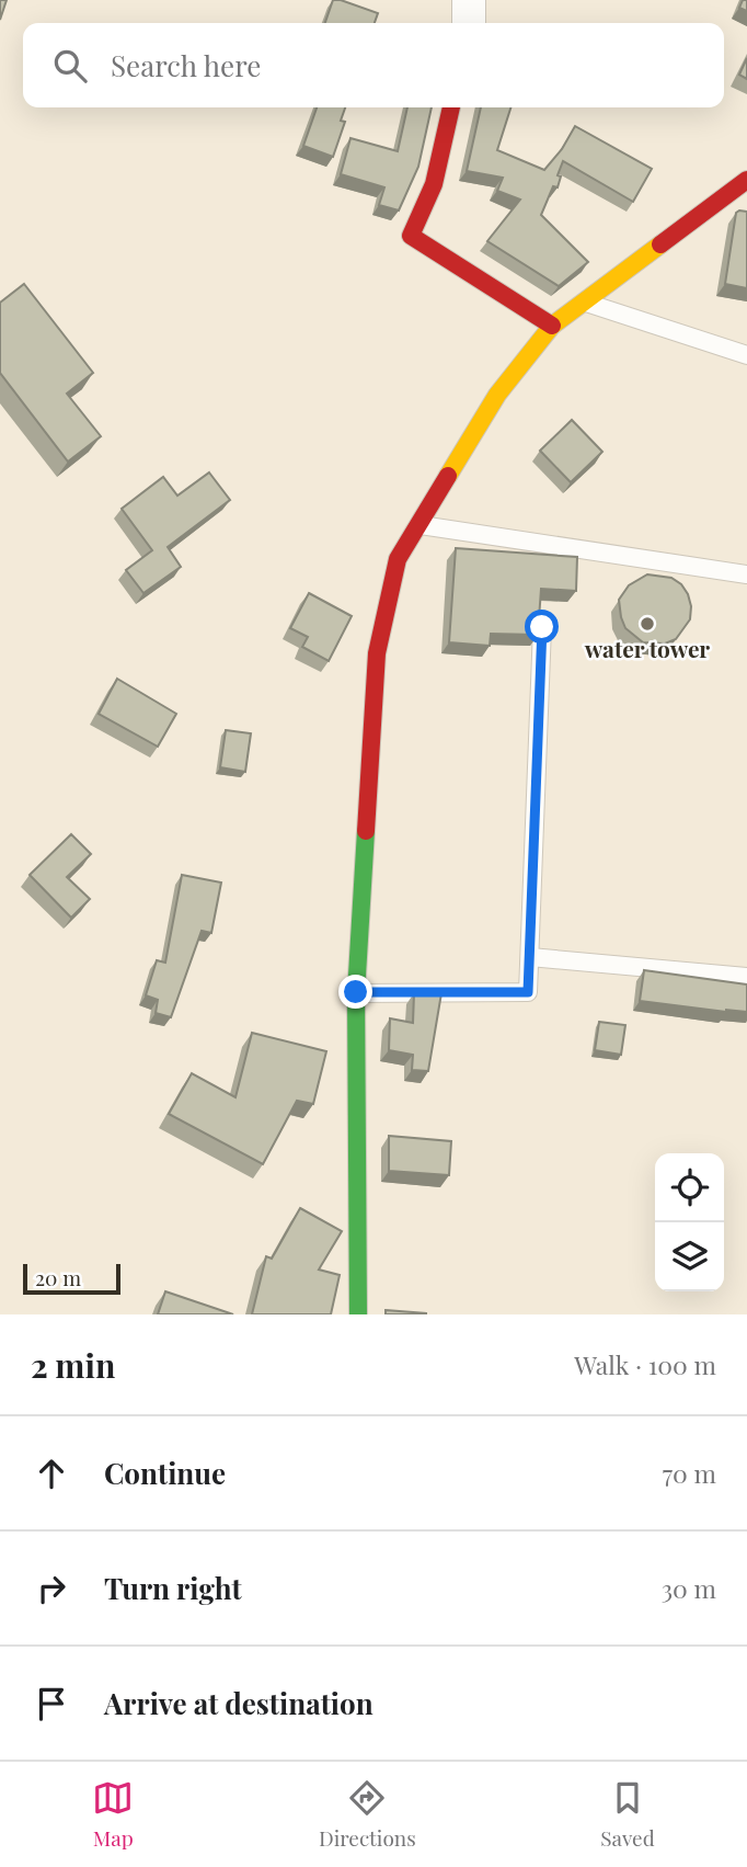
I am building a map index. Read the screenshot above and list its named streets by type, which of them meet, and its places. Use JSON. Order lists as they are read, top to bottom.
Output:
{
  "places": ["water tower"],
  "scale_bar": "20 m",
  "page": {
    "search": "Search here",
    "scale": "20 m",
    "heading": ["2 min", "Walk · 100 m"],
    "list": [
      ["Continue", "70 m"],
      ["Turn right", "30 m"],
      "Arrive at destination"
    ],
    "nav": ["Map", "Directions", "Saved"]
  }
}
